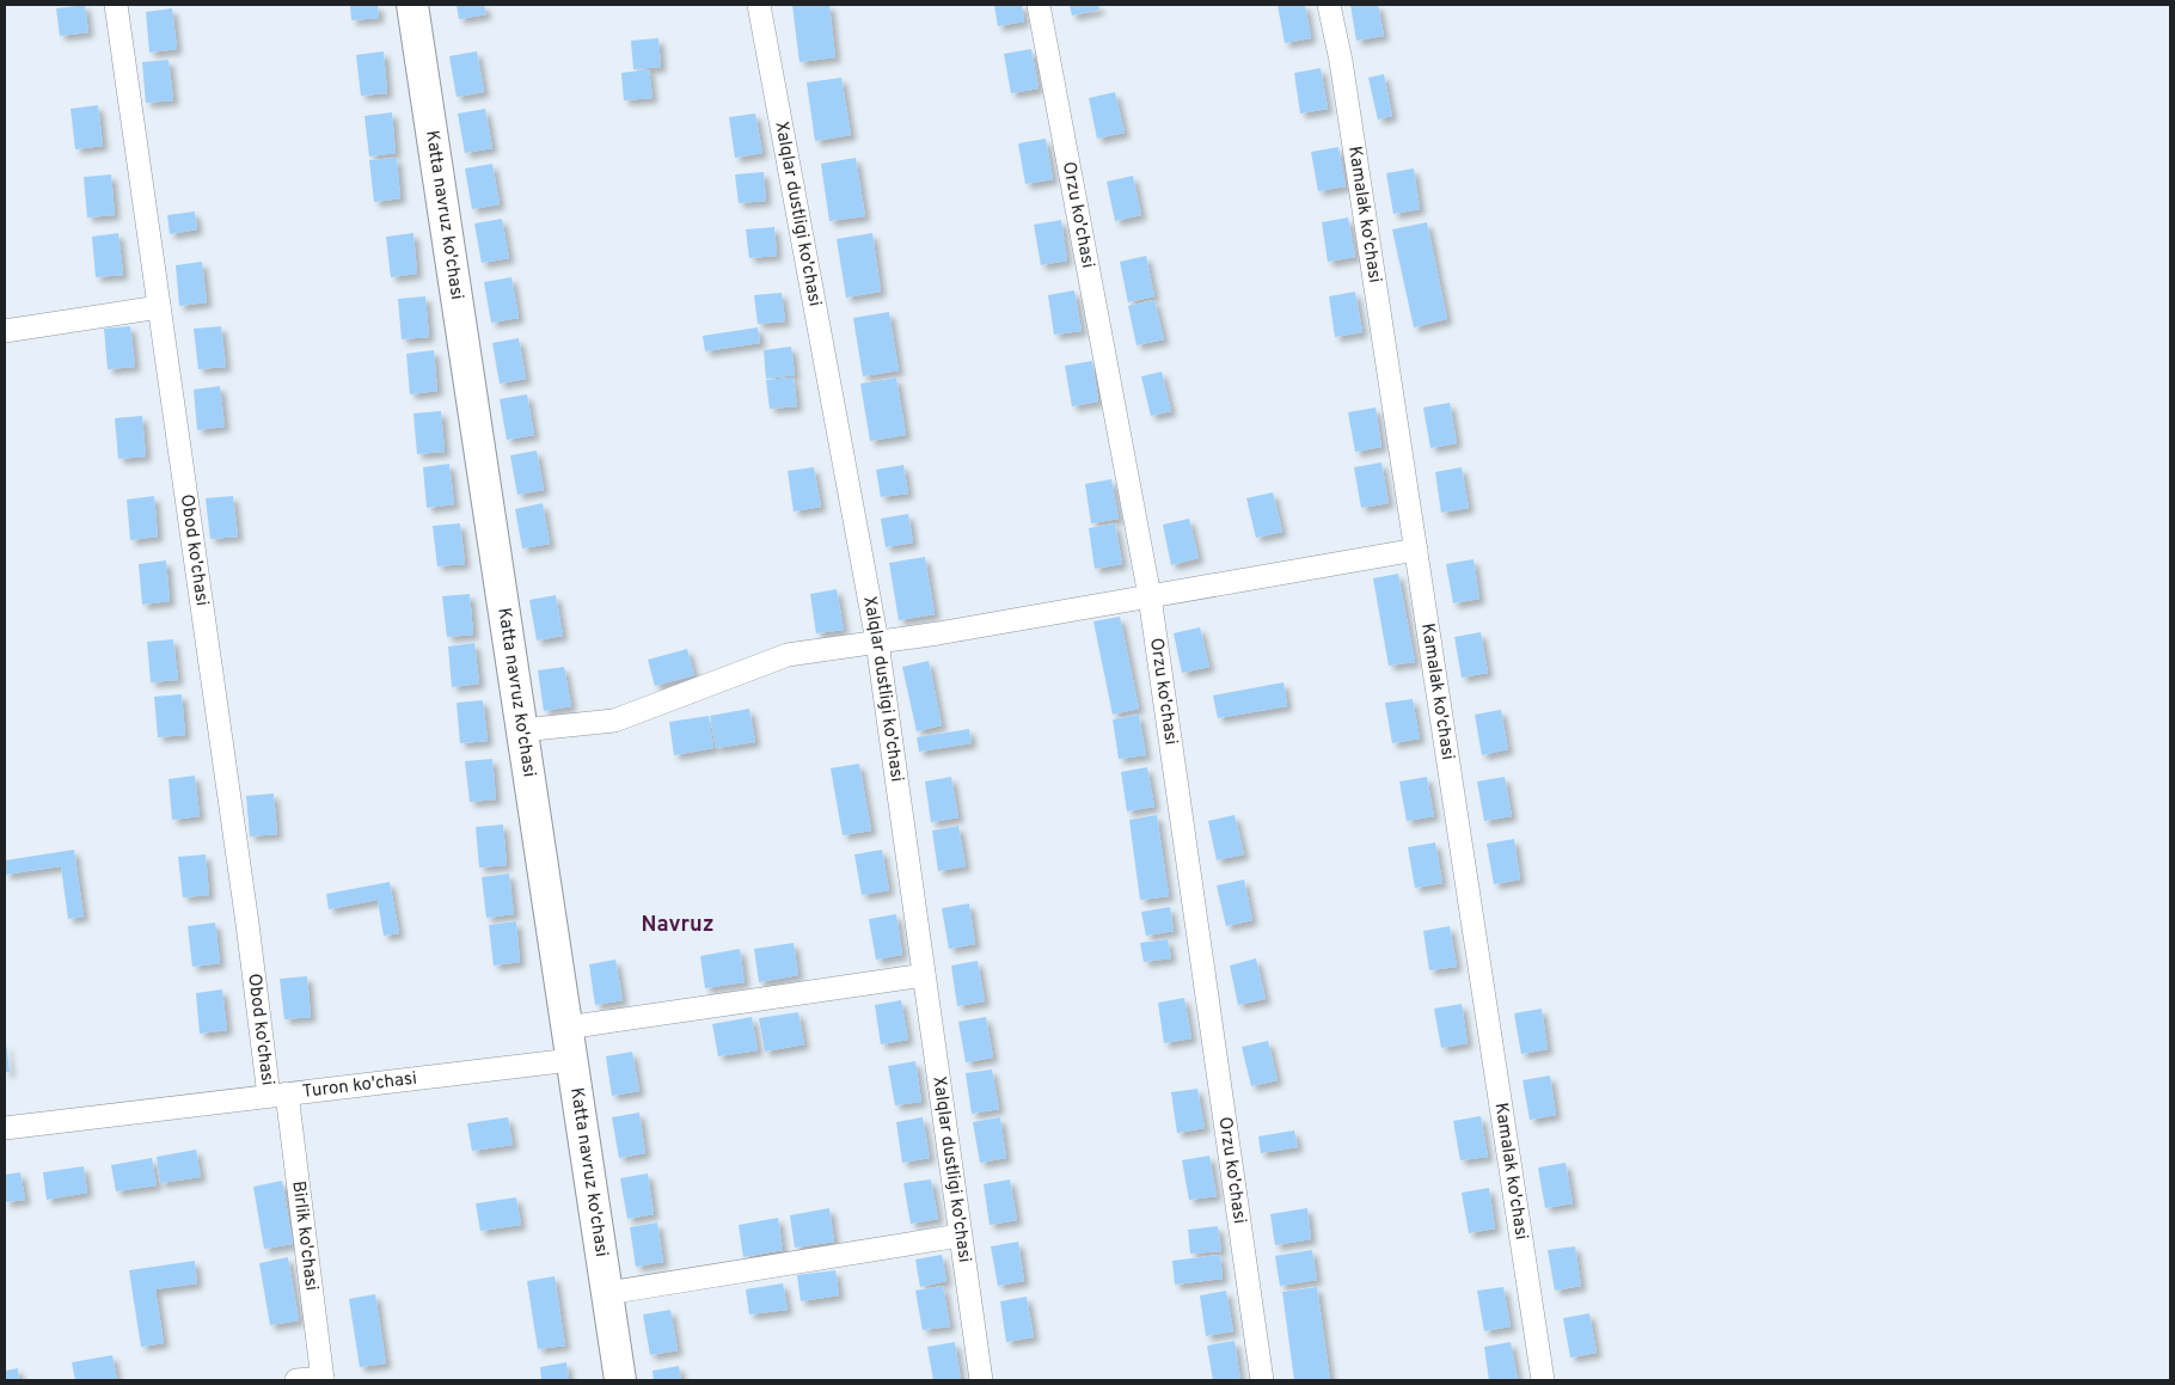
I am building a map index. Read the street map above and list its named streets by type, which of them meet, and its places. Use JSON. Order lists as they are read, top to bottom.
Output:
{
  "streets": {
    "street": [
      "Katta navruz ko'chasi",
      "Xalqlar dustligi ko'chasi",
      "Orzu ko'chasi",
      "Kamalak ko'chasi",
      "Obod ko'chasi",
      "Turon ko'chasi",
      "Birlik ko'chasi"
    ]
  },
  "crossings": [
    ["Katta navruz ko'chasi", "Turon ko'chasi"],
    ["Obod ko'chasi", "Turon ko'chasi"],
    ["Obod ko'chasi", "Birlik ko'chasi"],
    ["Turon ko'chasi", "Birlik ko'chasi"]
  ],
  "districts": ["Navruz"]
}
